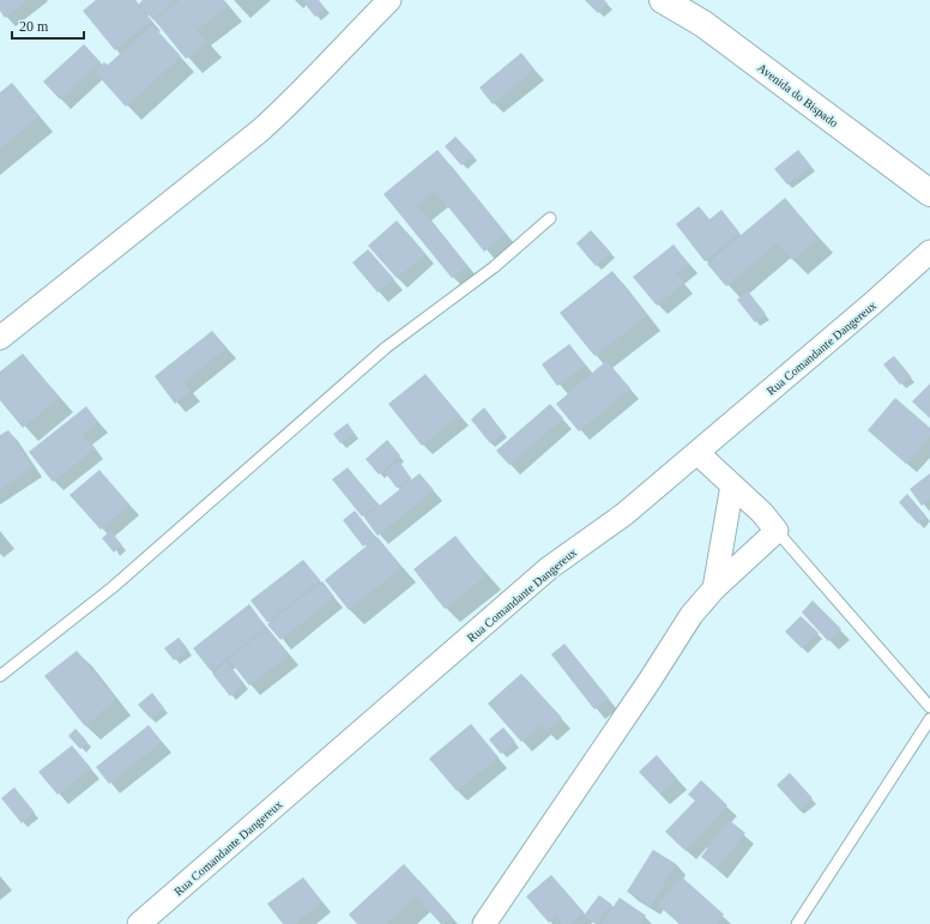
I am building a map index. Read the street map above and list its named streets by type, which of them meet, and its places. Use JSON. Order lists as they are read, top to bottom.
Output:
{
  "streets": {
    "main road": ["Avenida do Bispado"],
    "street": ["Rua Comandante Dangereux"]
  },
  "scale_bar": "20 m"
}
